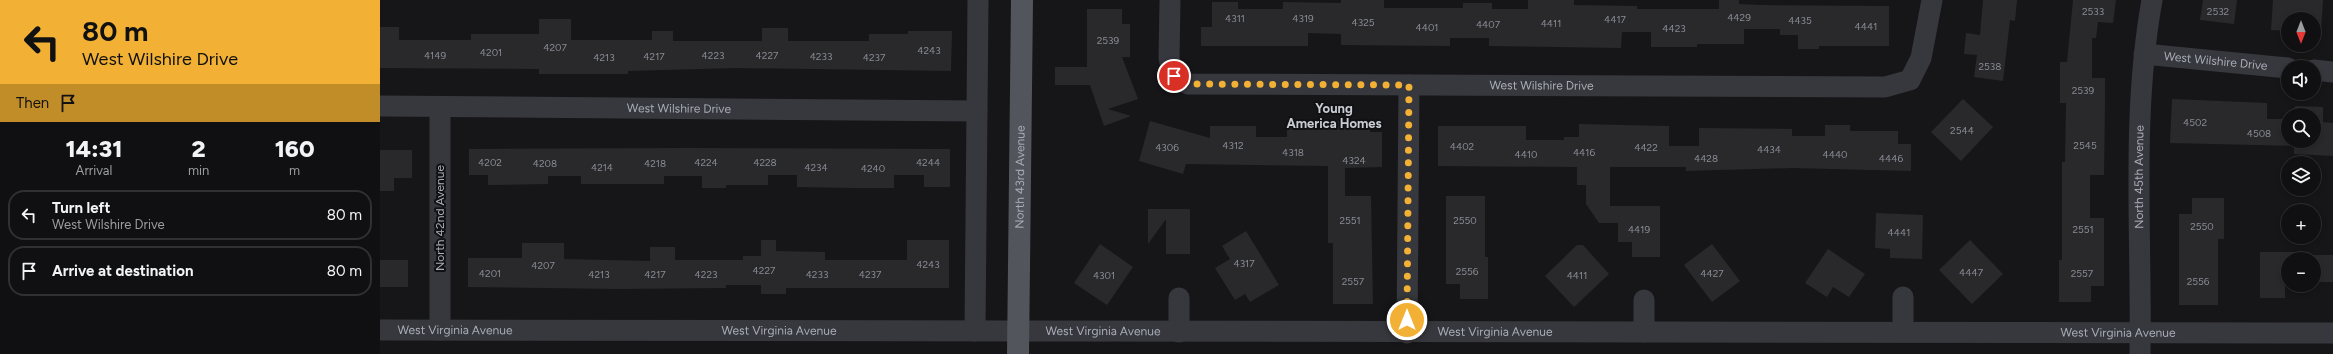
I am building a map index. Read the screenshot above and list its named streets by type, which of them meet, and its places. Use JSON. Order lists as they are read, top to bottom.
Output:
{
  "streets": {
    "main road": ["North 43rd Avenue"],
    "street": [
      "West Wilshire Drive",
      "North 45th Avenue",
      "North 42nd Avenue",
      "West Virginia Avenue"
    ]
  },
  "crossings": [
    ["West Wilshire Drive", "North 45th Avenue"],
    ["West Wilshire Drive", "North 42nd Avenue"],
    ["North 43rd Avenue", "West Virginia Avenue"],
    ["North 45th Avenue", "West Virginia Avenue"],
    ["North 42nd Avenue", "West Virginia Avenue"]
  ],
  "districts": ["Young America Homes"],
  "house_numbers": [
    "2533",
    "2532",
    "4429",
    "4311",
    "4319",
    "4417",
    "4435",
    "4325",
    "4411",
    "4407",
    "4441",
    "4401",
    "4423",
    "2539",
    "4207",
    "4243",
    "4201",
    "4149",
    "4223",
    "4227",
    "4217",
    "4233",
    "4213",
    "4237",
    "2538",
    "2539",
    "4502",
    "2544",
    "4508",
    "4312",
    "2545",
    "4402",
    "4306",
    "4422",
    "4434",
    "4318",
    "4416",
    "4410",
    "4440",
    "4428",
    "4446",
    "4324",
    "4202",
    "4224",
    "4228",
    "4244",
    "4208",
    "4218",
    "4214",
    "4234",
    "4240",
    "2551",
    "2550",
    "2550",
    "4419",
    "2551",
    "4441",
    "4317",
    "4243",
    "4207",
    "4227",
    "2556",
    "4447",
    "4201",
    "4427",
    "2557",
    "4213",
    "4217",
    "4223",
    "4233",
    "4237",
    "4301",
    "4411",
    "2557",
    "2556"
  ],
  "north": "bottom",
  "page": {
    "turn": ["80 m", "West Wilshire Drive"],
    "map_buttons": ["+", "−"],
    "then": "Then",
    "eta": [
      "14:31",
      "Arrival",
      "2",
      "min",
      "160",
      "m"
    ],
    "list": [
      {
        "name": "Turn left",
        "note": "West Wilshire Drive",
        "value": "80 m"
      },
      {
        "name": "Arrive at destination",
        "value": "80 m"
      }
    ]
  }
}
